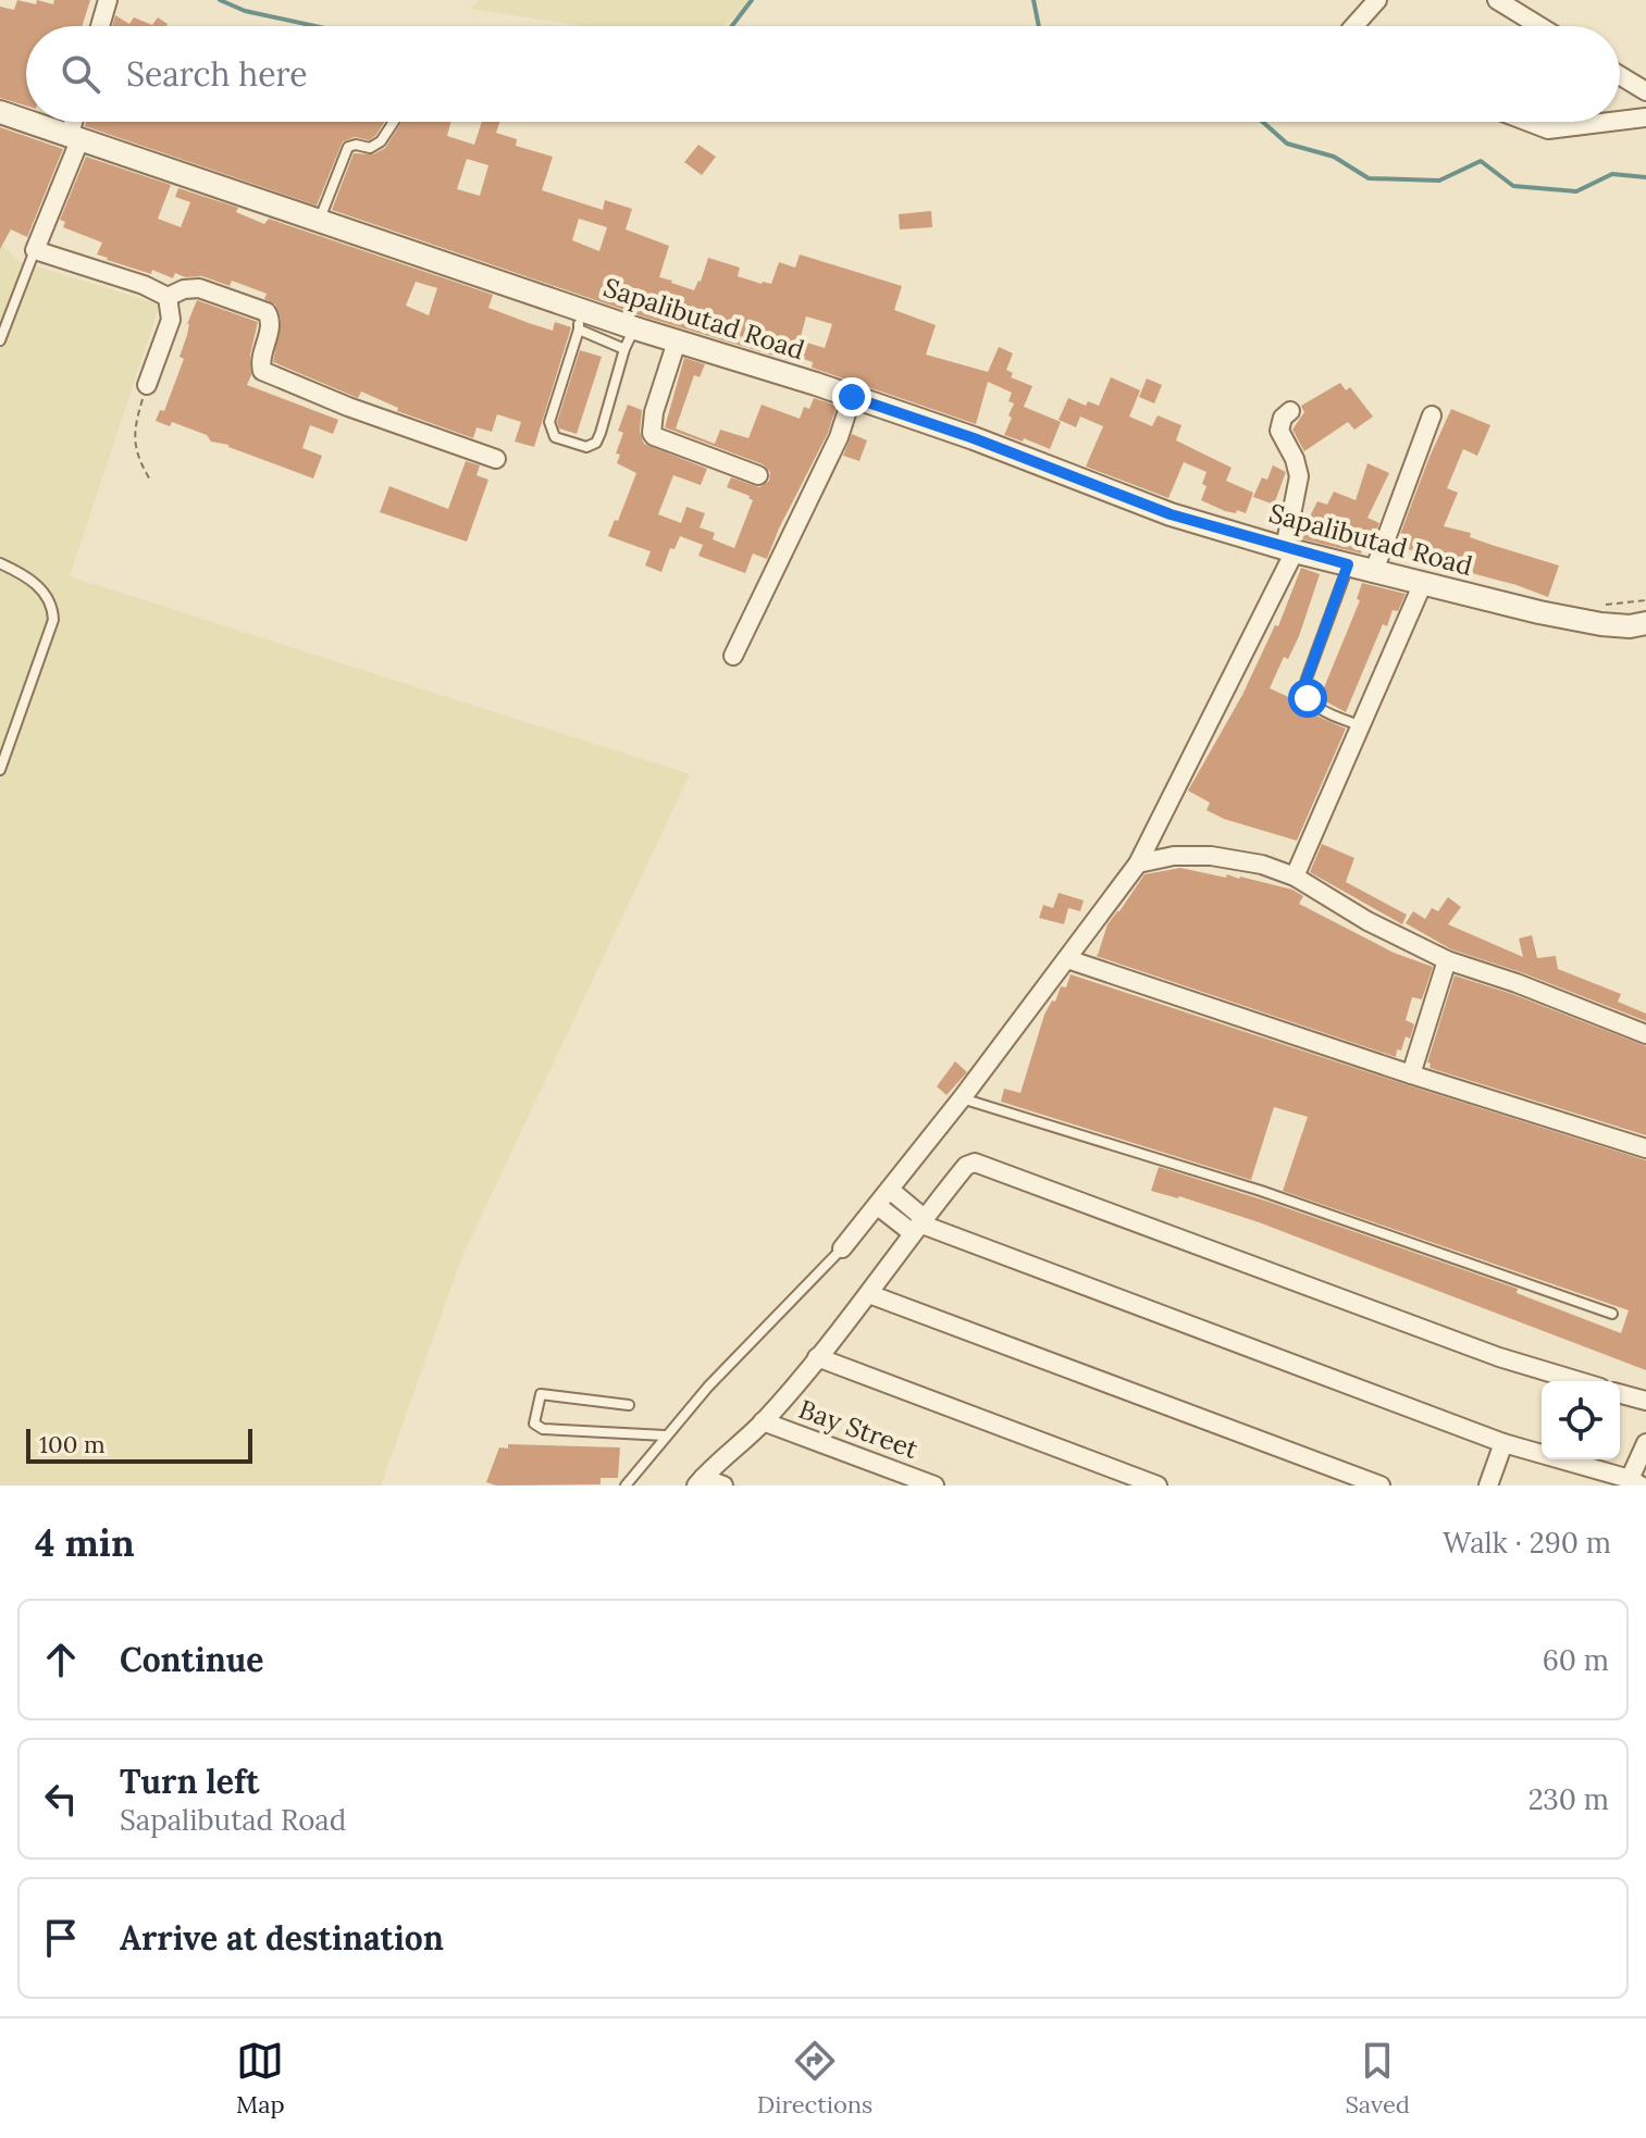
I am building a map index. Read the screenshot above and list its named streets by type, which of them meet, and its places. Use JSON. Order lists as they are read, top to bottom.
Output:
{
  "streets": {
    "street": ["Sapalibutad Road", "Bay Street"]
  },
  "scale_bar": "100 m",
  "page": {
    "search": "Search here",
    "scale": "100 m",
    "heading": ["4 min", "Walk · 290 m"],
    "list": [
      ["Continue", "60 m"],
      ["Turn left", "Sapalibutad Road", "230 m"],
      "Arrive at destination"
    ],
    "nav": ["Map", "Directions", "Saved"]
  }
}
